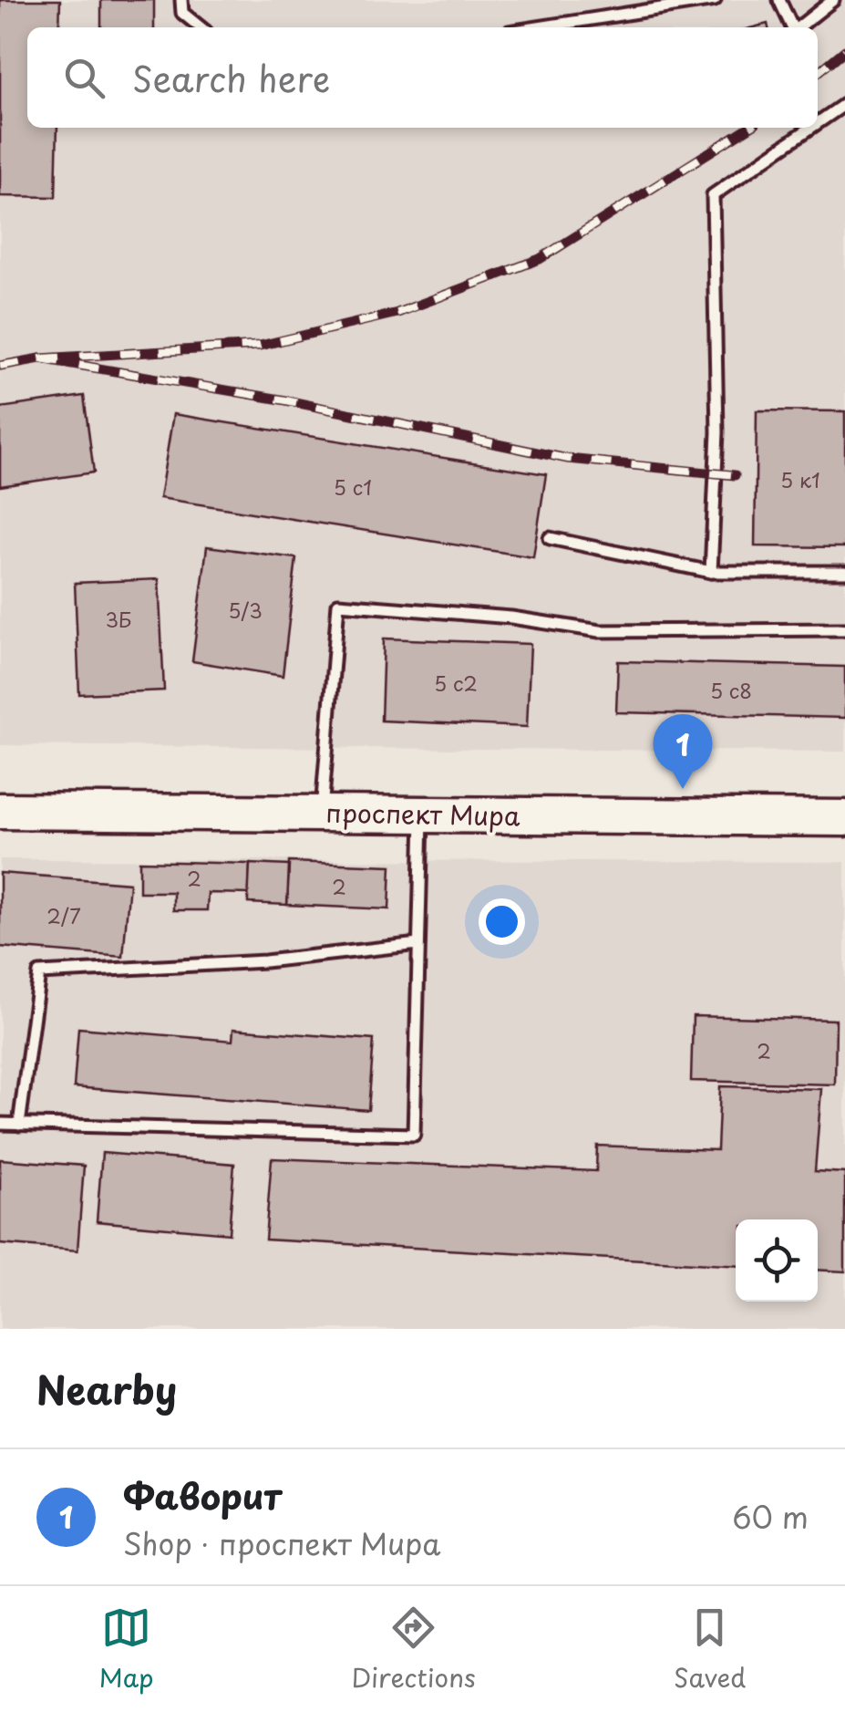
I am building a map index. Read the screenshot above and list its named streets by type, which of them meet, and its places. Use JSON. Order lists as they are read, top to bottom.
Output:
{
  "streets": {
    "main road": ["проспект Мира"]
  },
  "house_numbers": [
    "5 к1",
    "5 с1",
    "5/3",
    "3Б",
    "5 с2",
    "5 с8",
    "2",
    "2",
    "2/7",
    "2"
  ],
  "page": {
    "search": "Search here",
    "pins": "1",
    "heading": "Nearby",
    "list": [
      {
        "mark": "1",
        "name": "Фаворит",
        "note": "Shop · проспект Мира",
        "value": "60 m"
      }
    ],
    "nav": ["Map", "Directions", "Saved"]
  }
}
